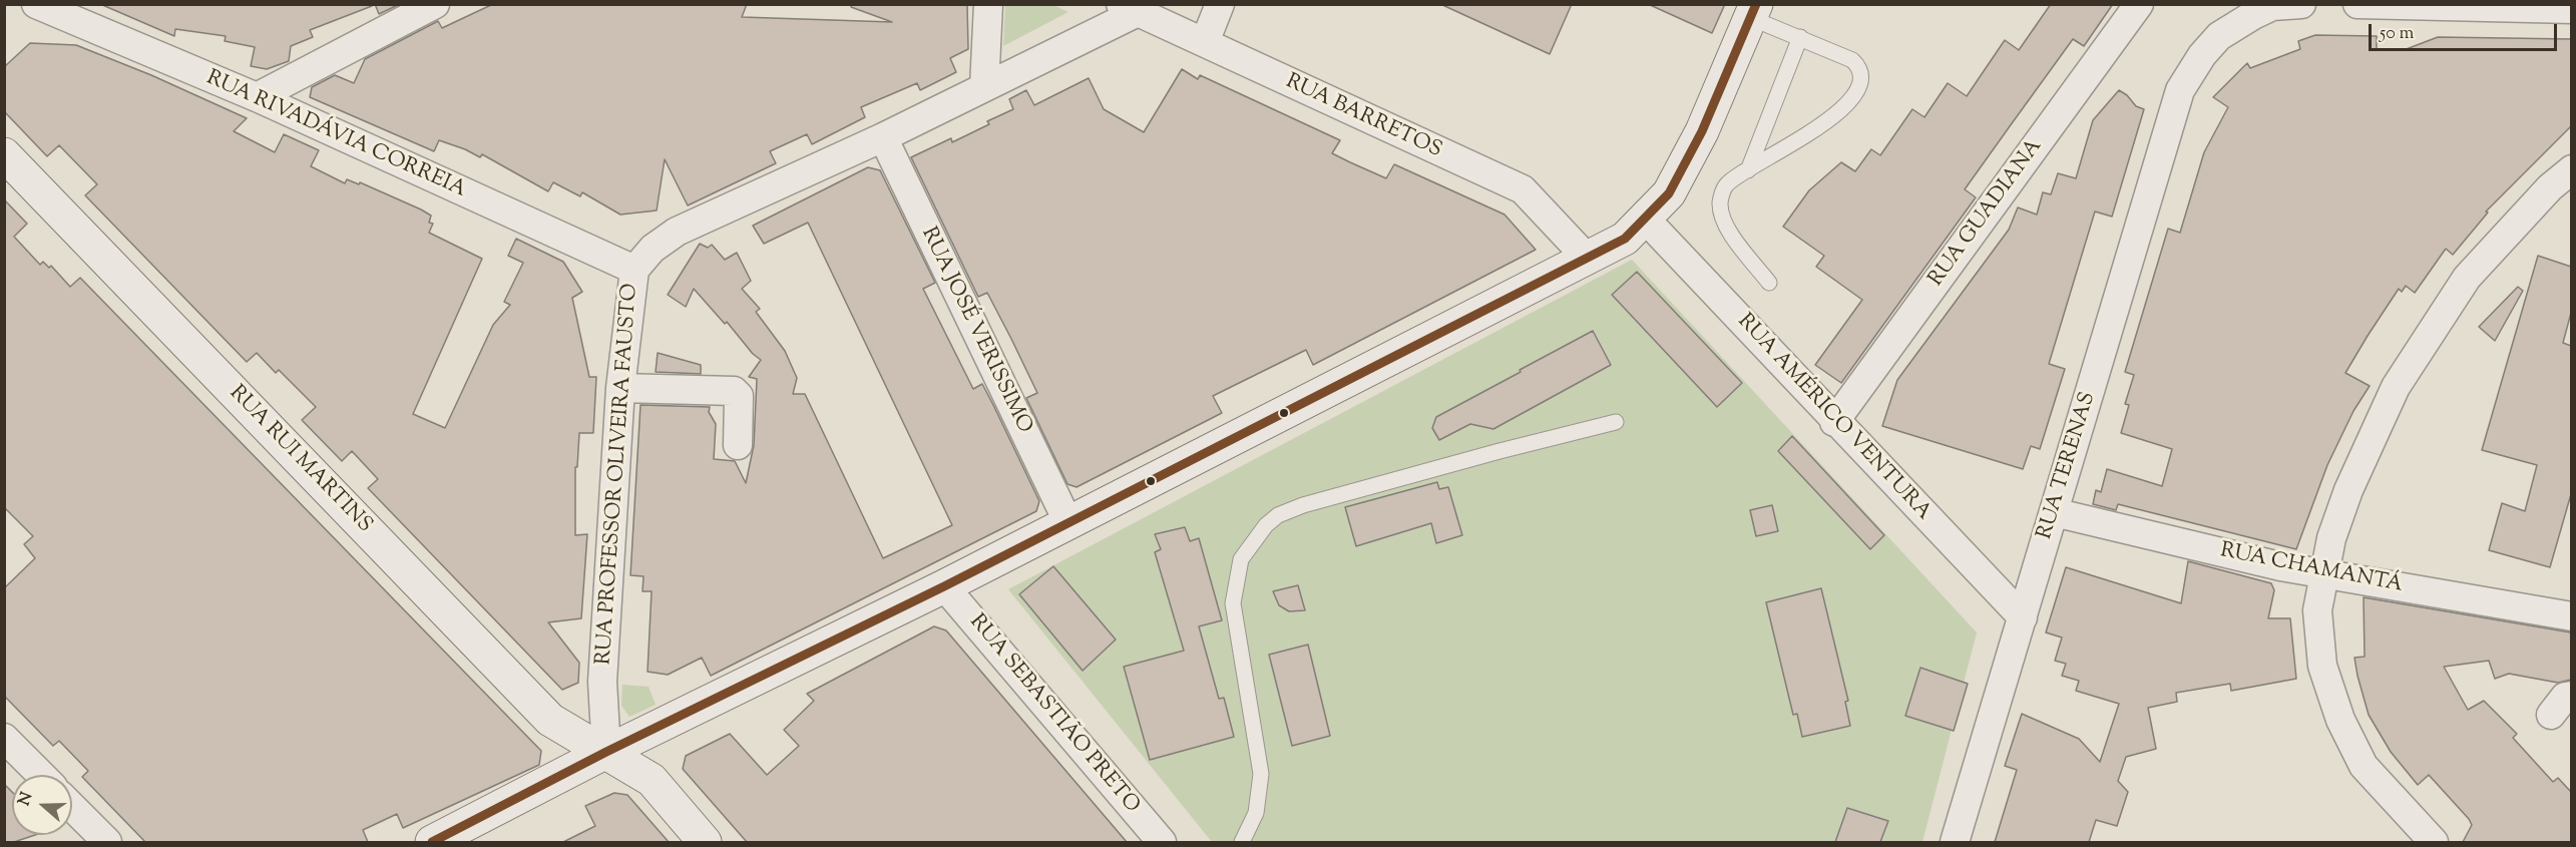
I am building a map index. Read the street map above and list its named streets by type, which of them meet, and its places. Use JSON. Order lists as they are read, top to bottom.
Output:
{
  "streets": {
    "street": [
      "RUA BARRETOS",
      "RUA RIVADÁVIA CORREIA",
      "RUA GUADIANA",
      "RUA JOSÉ VERISSIMO",
      "RUA AMÉRICO VENTURA",
      "RUA RUI MARTINS",
      "RUA TERENAS",
      "RUA PROFESSOR OLIVEIRA FAUSTO",
      "RUA CHAMANTÁ",
      "RUA SEBASTIÃO PRETO"
    ]
  },
  "crossings": [
    ["RUA BARRETOS", "RUA PROFESSOR OLIVEIRA FAUSTO"],
    ["RUA RIVADÁVIA CORREIA", "RUA PROFESSOR OLIVEIRA FAUSTO"],
    ["RUA GUADIANA", "RUA AMÉRICO VENTURA"],
    ["RUA JOSÉ VERISSIMO", "RUA PROFESSOR OLIVEIRA FAUSTO"],
    ["RUA AMÉRICO VENTURA", "RUA TERENAS"],
    ["RUA RUI MARTINS", "RUA PROFESSOR OLIVEIRA FAUSTO"],
    ["RUA TERENAS", "RUA CHAMANTÁ"]
  ],
  "scale_bar": "50 m",
  "north": "left"
}
